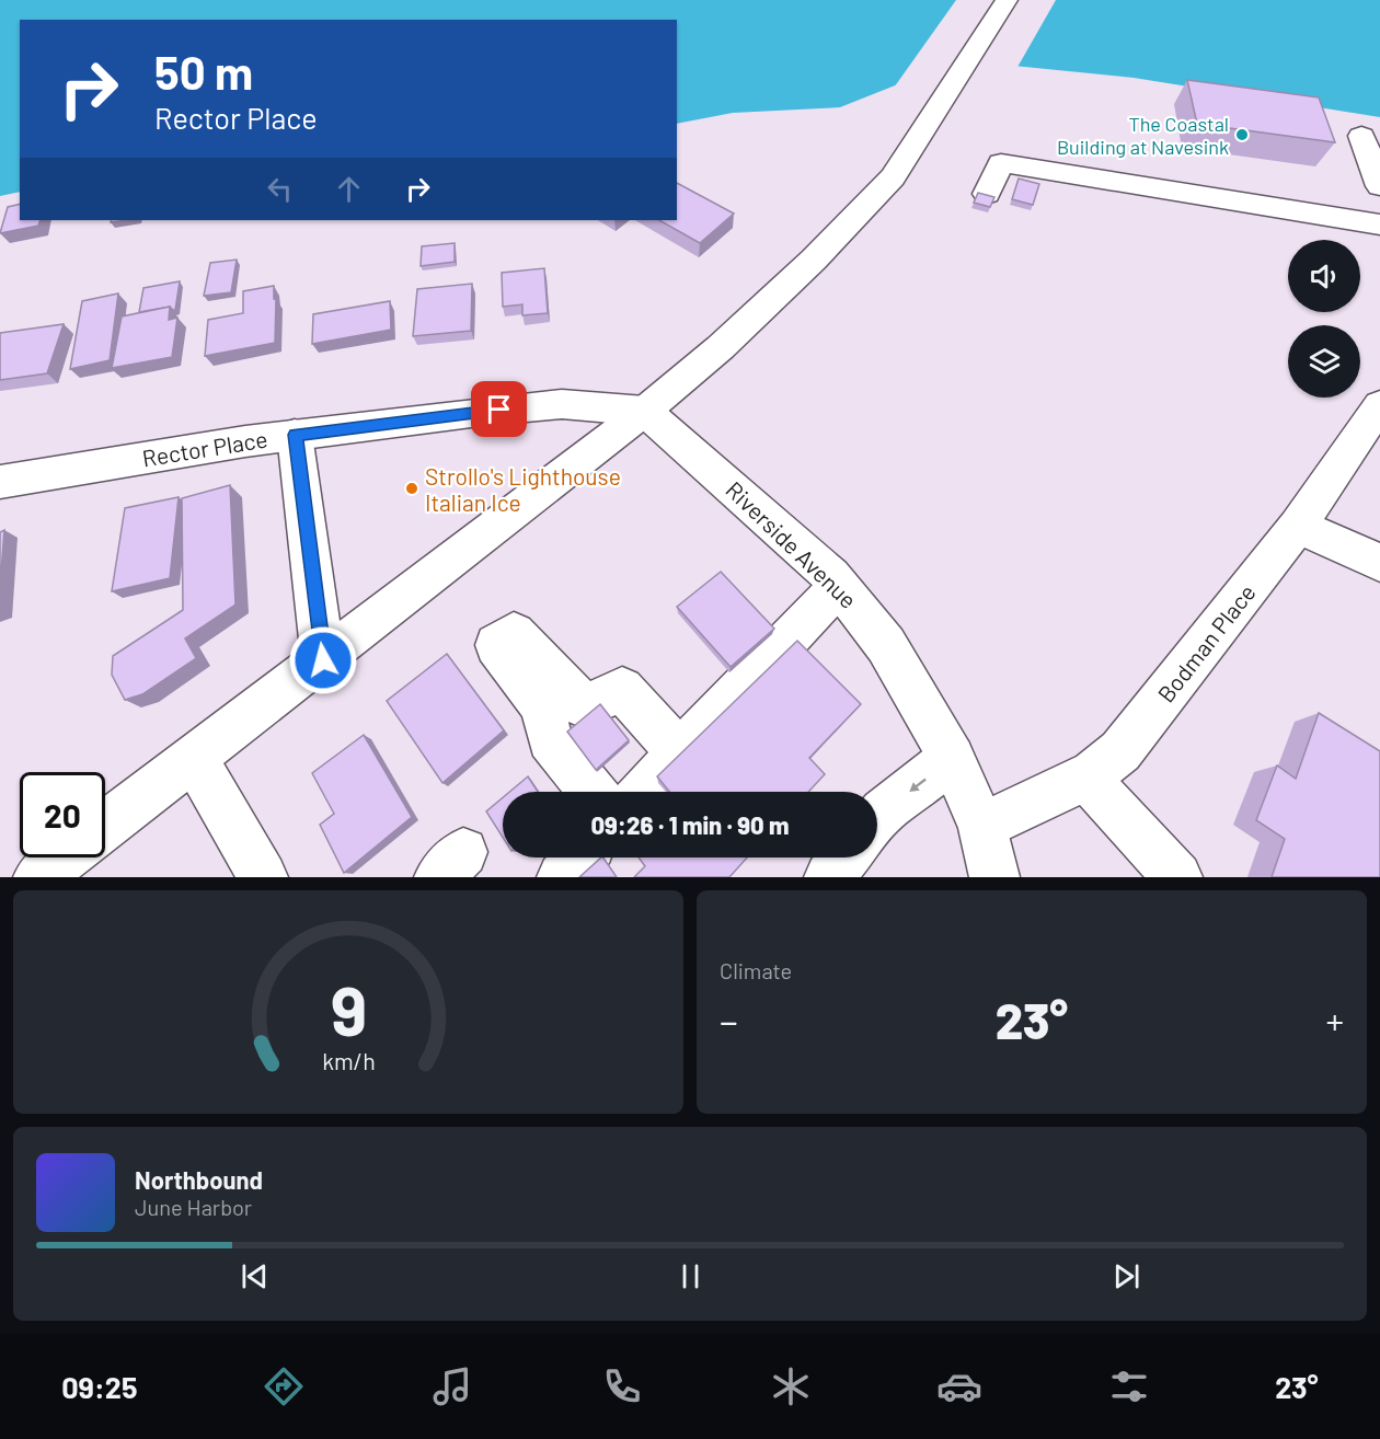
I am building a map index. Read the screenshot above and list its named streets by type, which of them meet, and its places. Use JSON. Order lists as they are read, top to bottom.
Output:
{
  "streets": {
    "main road": ["Rector Place", "Riverside Avenue", "Bodman Place"]
  },
  "crossings": [
    ["Rector Place", "Riverside Avenue"],
    ["Riverside Avenue", "Bodman Place"]
  ],
  "places": ["The Coastal Building at Navesink", "Strollo's Lighthouse Italian Ice"],
  "page": {
    "turn": ["50 m", "Rector Place"],
    "limit": "20",
    "trip": "09:26 · 1 min · 90 m",
    "tile": "Climate",
    "heat": ["−", "23°", "+"],
    "song": ["Northbound", "June Harbor"],
    "tabs": ["09:25", "23°"],
    "gauge": ["9", "km/h"]
  }
}
